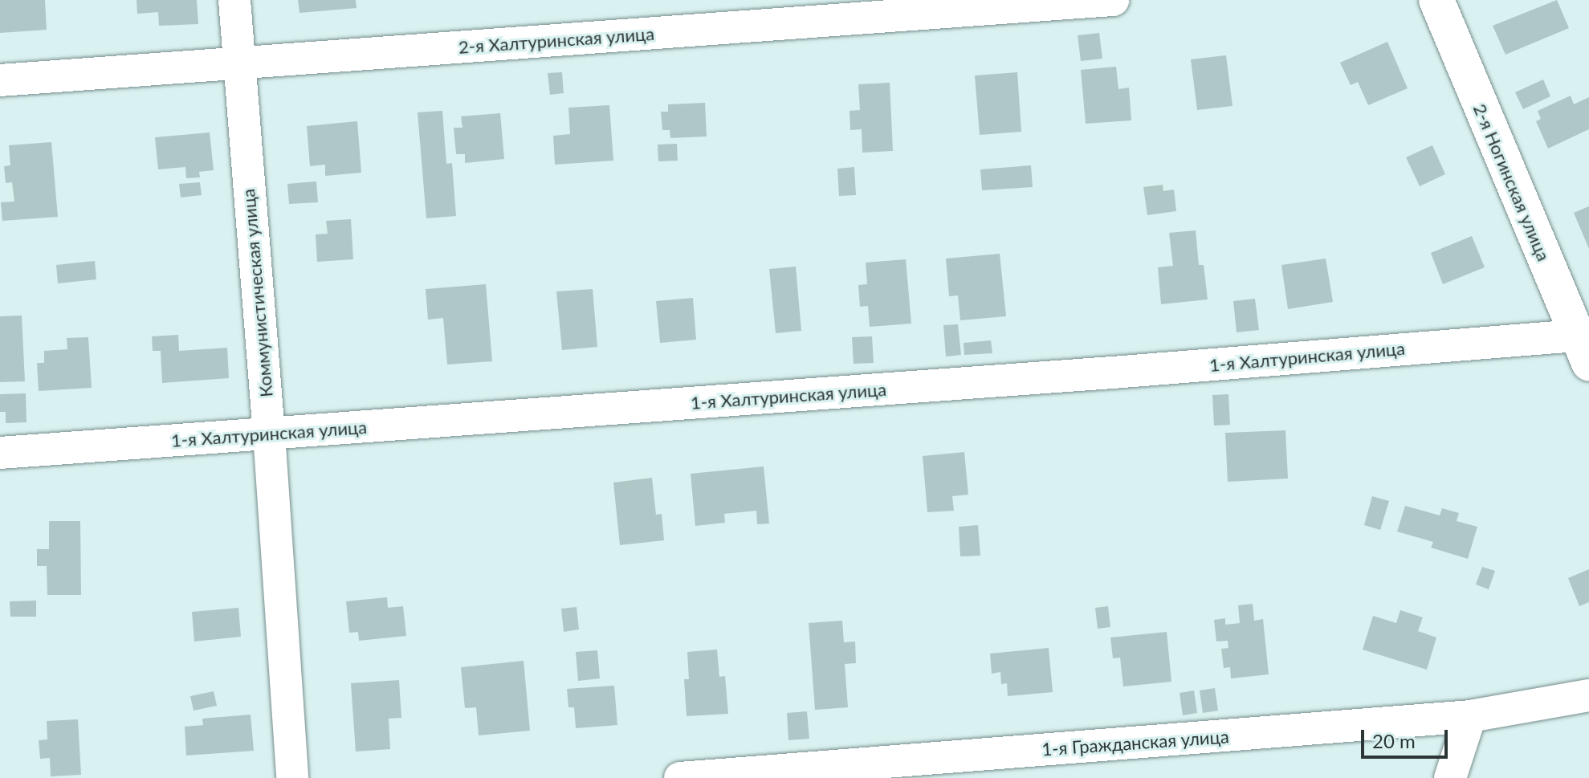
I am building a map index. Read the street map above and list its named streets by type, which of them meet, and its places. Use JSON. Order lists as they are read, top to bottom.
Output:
{
  "streets": {
    "street": [
      "2-я Халтуринская улица",
      "2-я Ногинская улица",
      "Коммунистическая улица",
      "1-я Халтуринская улица",
      "1-я Гражданская улица"
    ]
  },
  "crossings": [
    ["2-я Халтуринская улица", "Коммунистическая улица"],
    ["2-я Ногинская улица", "1-я Халтуринская улица"],
    ["Коммунистическая улица", "1-я Халтуринская улица"]
  ],
  "scale_bar": "20 m"
}
